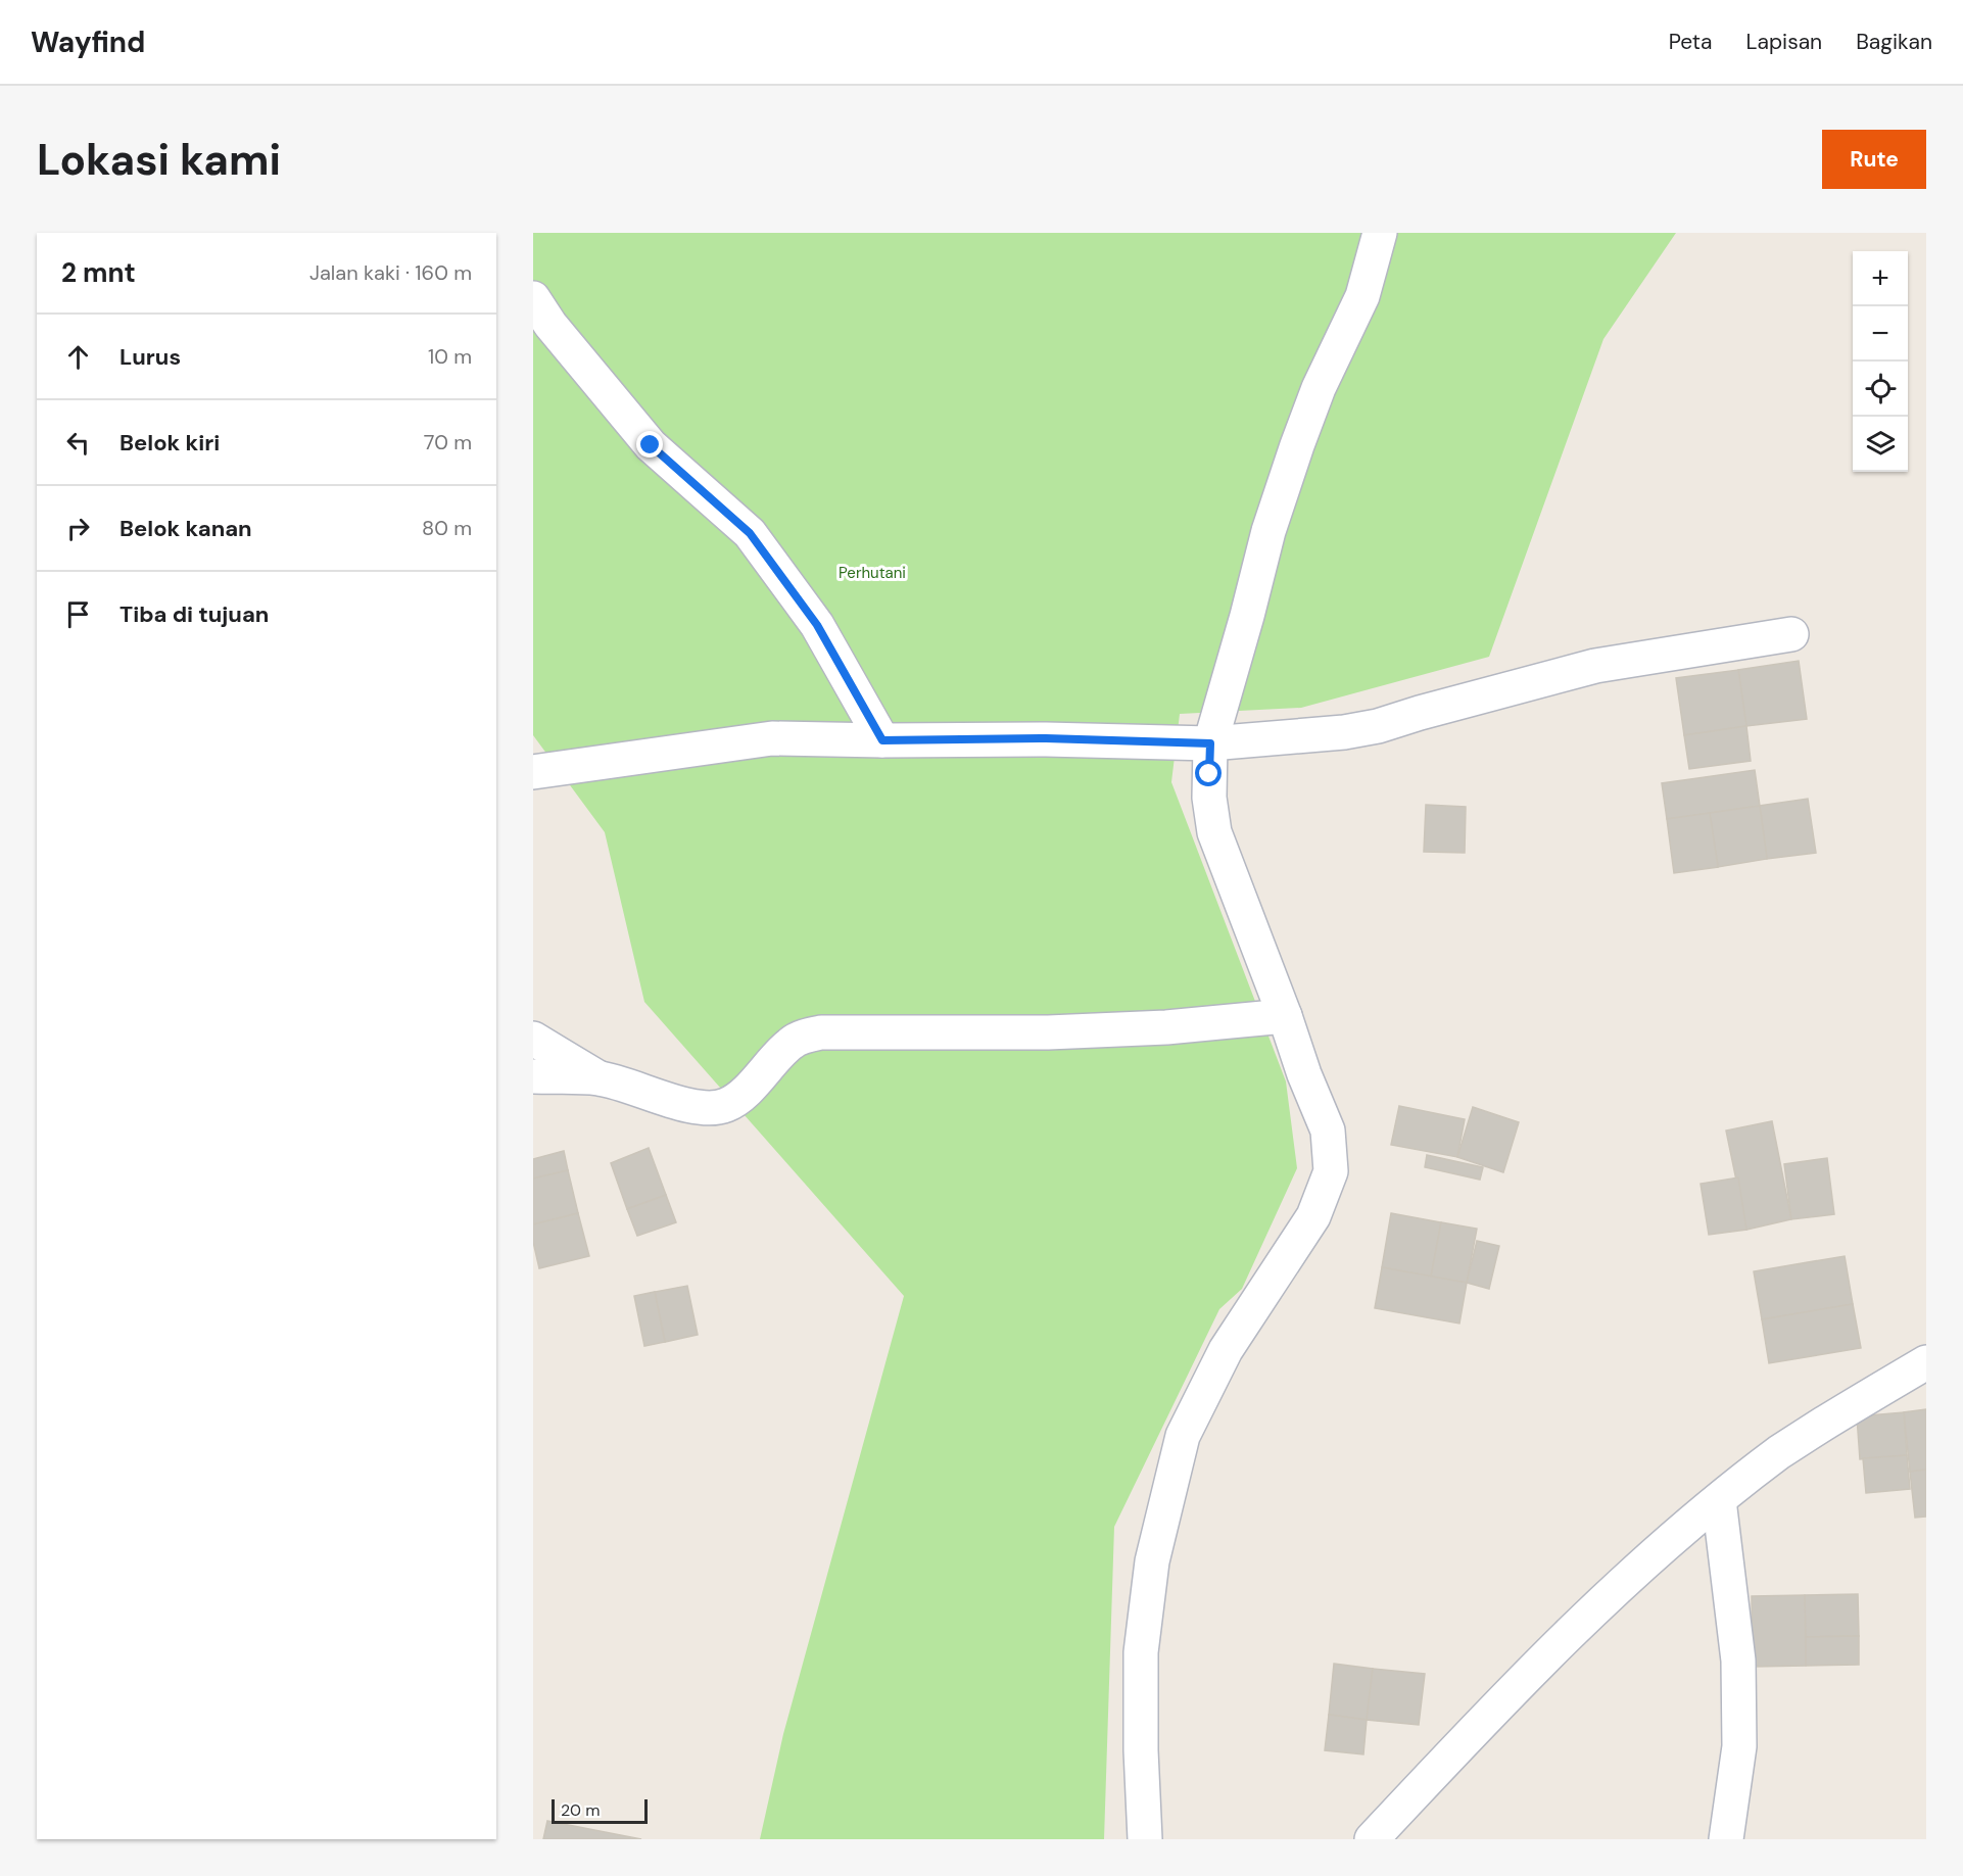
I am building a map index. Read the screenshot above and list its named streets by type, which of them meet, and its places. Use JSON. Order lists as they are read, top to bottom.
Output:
{
  "parks": ["Perhutani"],
  "scale_bar": "20 m",
  "page": {
    "header": "Wayfind",
    "nav": ["Peta", "Lapisan", "Bagikan"],
    "buttons": "Rute",
    "title": "Lokasi kami",
    "heading": ["2 mnt", "Jalan kaki · 160 m"],
    "map_buttons": ["+", "−"],
    "list": [
      ["Lurus", "10 m"],
      ["Belok kiri", "70 m"],
      ["Belok kanan", "80 m"],
      "Tiba di tujuan"
    ],
    "scale": "20 m"
  }
}
